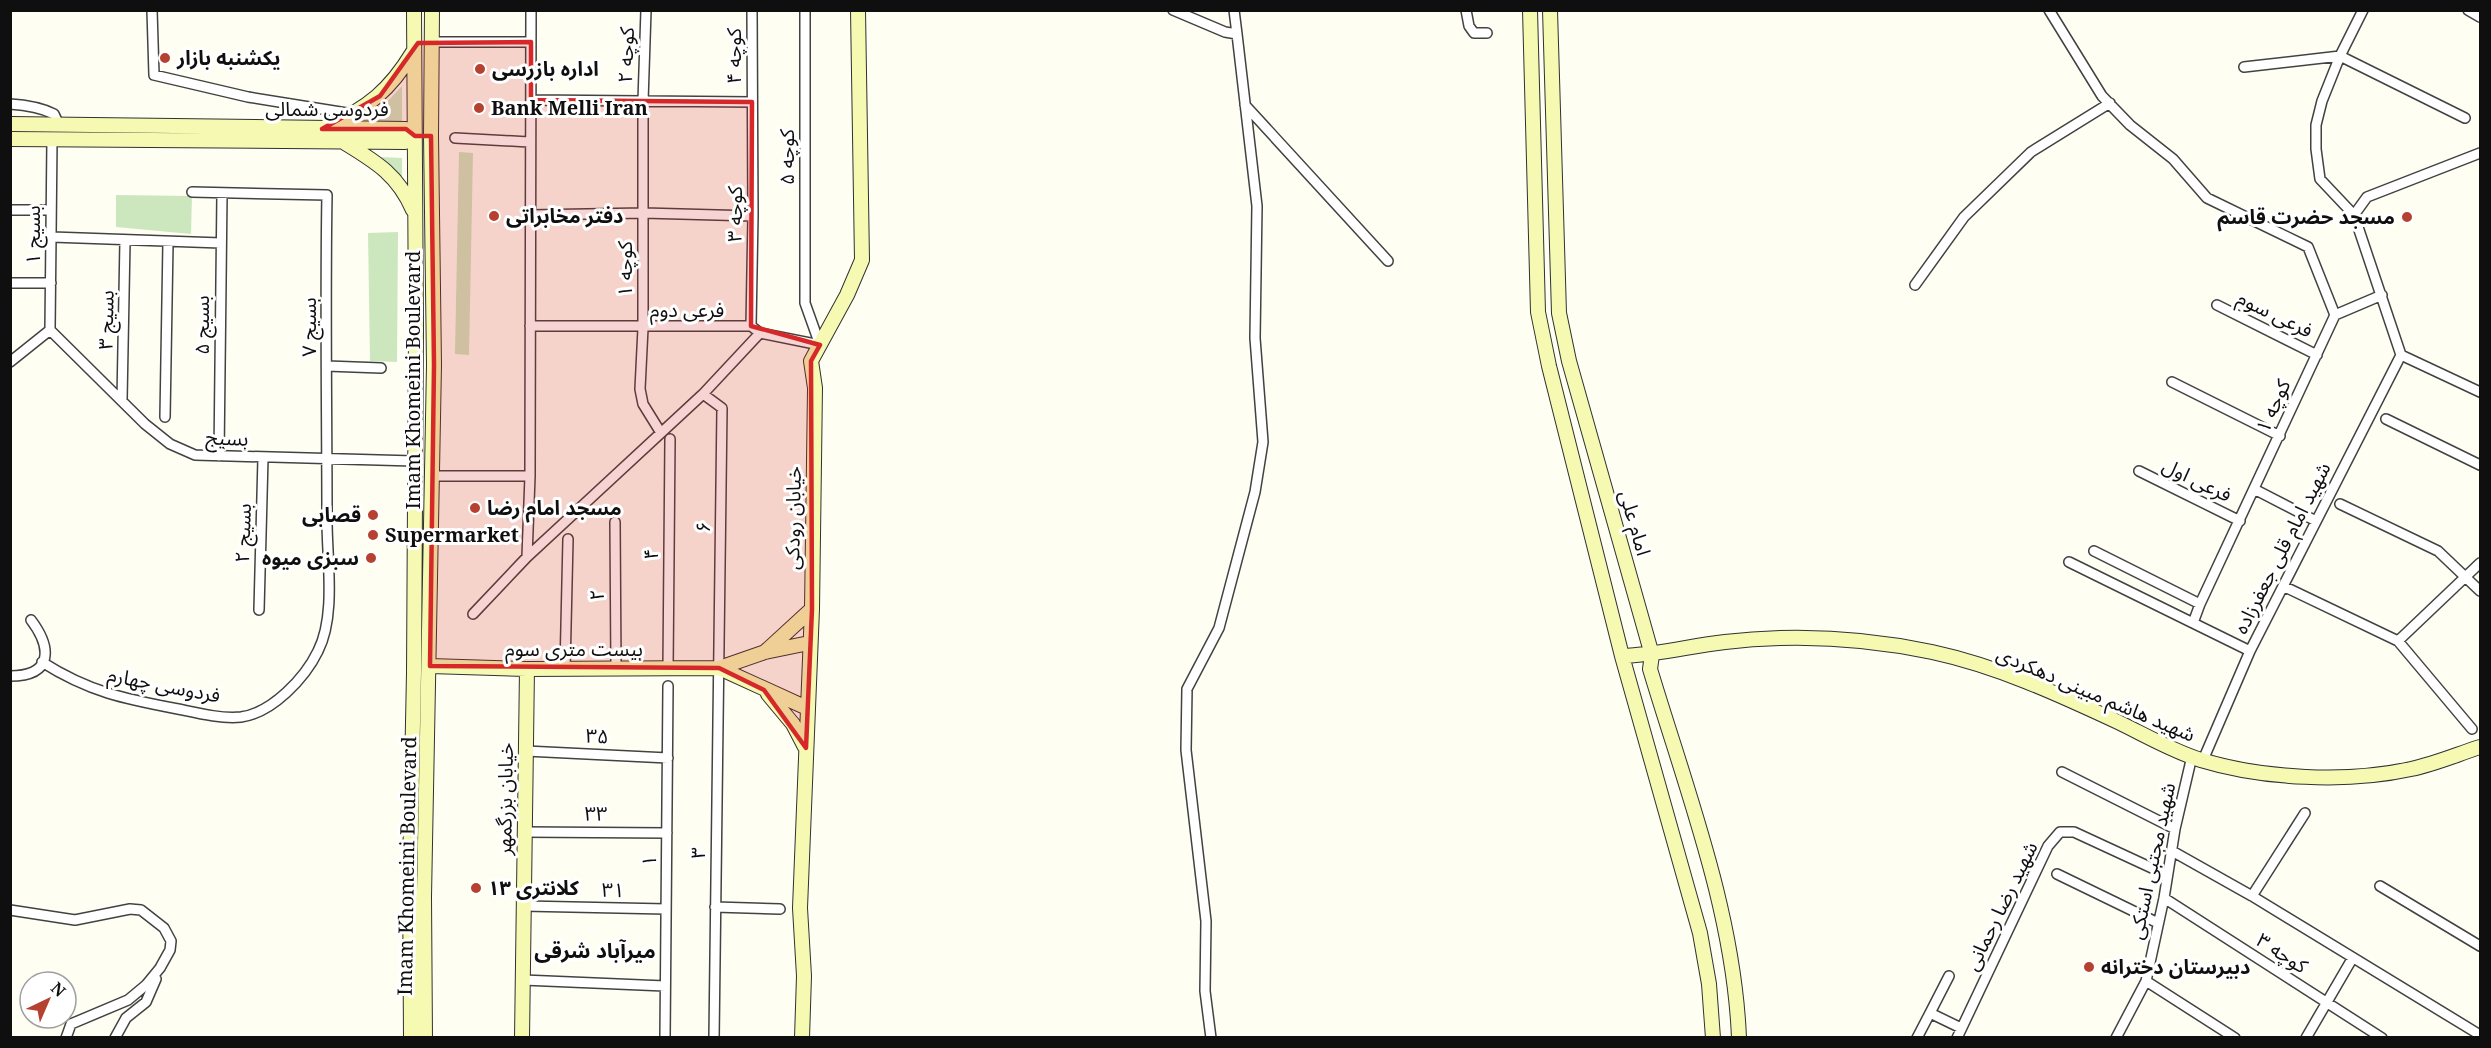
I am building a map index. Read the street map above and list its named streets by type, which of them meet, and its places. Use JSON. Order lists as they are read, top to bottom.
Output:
{
  "streets": {
    "main road": [
      "فردوسی شمالی",
      "Imam Khomeini Boulevard",
      "خیابان رودکی",
      "امام علی",
      "بیست متری سوم",
      "شهید هاشم مبینی دهکردی",
      "خیابان بزرگمهر"
    ],
    "street": [
      "کوچه ۲",
      "کوچه ۴",
      "کوچه ۵",
      "کوچه ۳",
      "بسیج ۱",
      "کوچه ۱",
      "فرعی دوم",
      "فرعی سوم",
      "بسیج ۳",
      "بسیج ۵",
      "بسیج ۷",
      "بسیج",
      "فرعی اول",
      "۶",
      "بسیج ۲",
      "شهید امام قلی جعفرزاده",
      "۴",
      "۲",
      "فردوسی چهارم",
      "۳۵",
      "۳۳",
      "۳",
      "۱",
      "شهید مجتبی استکی",
      "۳۱",
      "شهید رضا رحمانی"
    ]
  },
  "crossings": [
    ["کوچه ۲", "کوچه ۱"],
    ["کوچه ۴", "کوچه ۳"],
    ["فردوسی شمالی", "بسیج ۱"],
    ["فردوسی شمالی", "Imam Khomeini Boulevard"],
    ["کوچه ۵", "خیابان رودکی"],
    ["کوچه ۳", "فرعی دوم"],
    ["کوچه ۳", "شهید مجتبی استکی"],
    ["بسیج ۱", "بسیج"],
    ["کوچه ۱", "فرعی دوم"],
    ["کوچه ۱", "فرعی سوم"],
    ["کوچه ۱", "فرعی اول"],
    ["بسیج ۳", "بسیج"],
    ["بسیج ۵", "بسیج ۷"],
    ["بسیج ۵", "بسیج"],
    ["بسیج ۷", "بسیج"],
    ["بسیج ۷", "فردوسی چهارم"],
    ["Imam Khomeini Boulevard", "بسیج"],
    ["Imam Khomeini Boulevard", "بیست متری سوم"],
    ["بسیج", "بسیج ۲"],
    ["بسیج", "فردوسی چهارم"],
    ["خیابان رودکی", "بیست متری سوم"],
    ["امام علی", "شهید هاشم مبینی دهکردی"],
    ["۶", "بیست متری سوم"],
    ["۶", "۳"],
    ["شهید امام قلی جعفرزاده", "شهید هاشم مبینی دهکردی"],
    ["شهید امام قلی جعفرزاده", "شهید مجتبی استکی"],
    ["۴", "بیست متری سوم"],
    ["۲", "بیست متری سوم"],
    ["بیست متری سوم", "خیابان بزرگمهر"],
    ["بیست متری سوم", "۳"],
    ["شهید هاشم مبینی دهکردی", "شهید مجتبی استکی"],
    ["۳۵", "خیابان بزرگمهر"],
    ["۳۵", "۱"],
    ["خیابان بزرگمهر", "۳۳"],
    ["خیابان بزرگمهر", "۳۱"],
    ["۳۳", "۱"],
    ["۱", "۳۱"],
    ["شهید مجتبی استکی", "شهید رضا رحمانی"]
  ],
  "districts": ["میرآباد شرقی"],
  "places": [
    "یکشنبه بازار",
    "اداره بازرسی",
    "Bank Melli Iran",
    "دفتر مخابراتی",
    "مسجد حضرت قاسم",
    "مسجد امام رضا",
    "قصابی",
    "Supermarket",
    "سبزی میوه",
    "کلانتری ۱۳",
    "دبیرستان دخترانه"
  ],
  "north": "top right"
}
